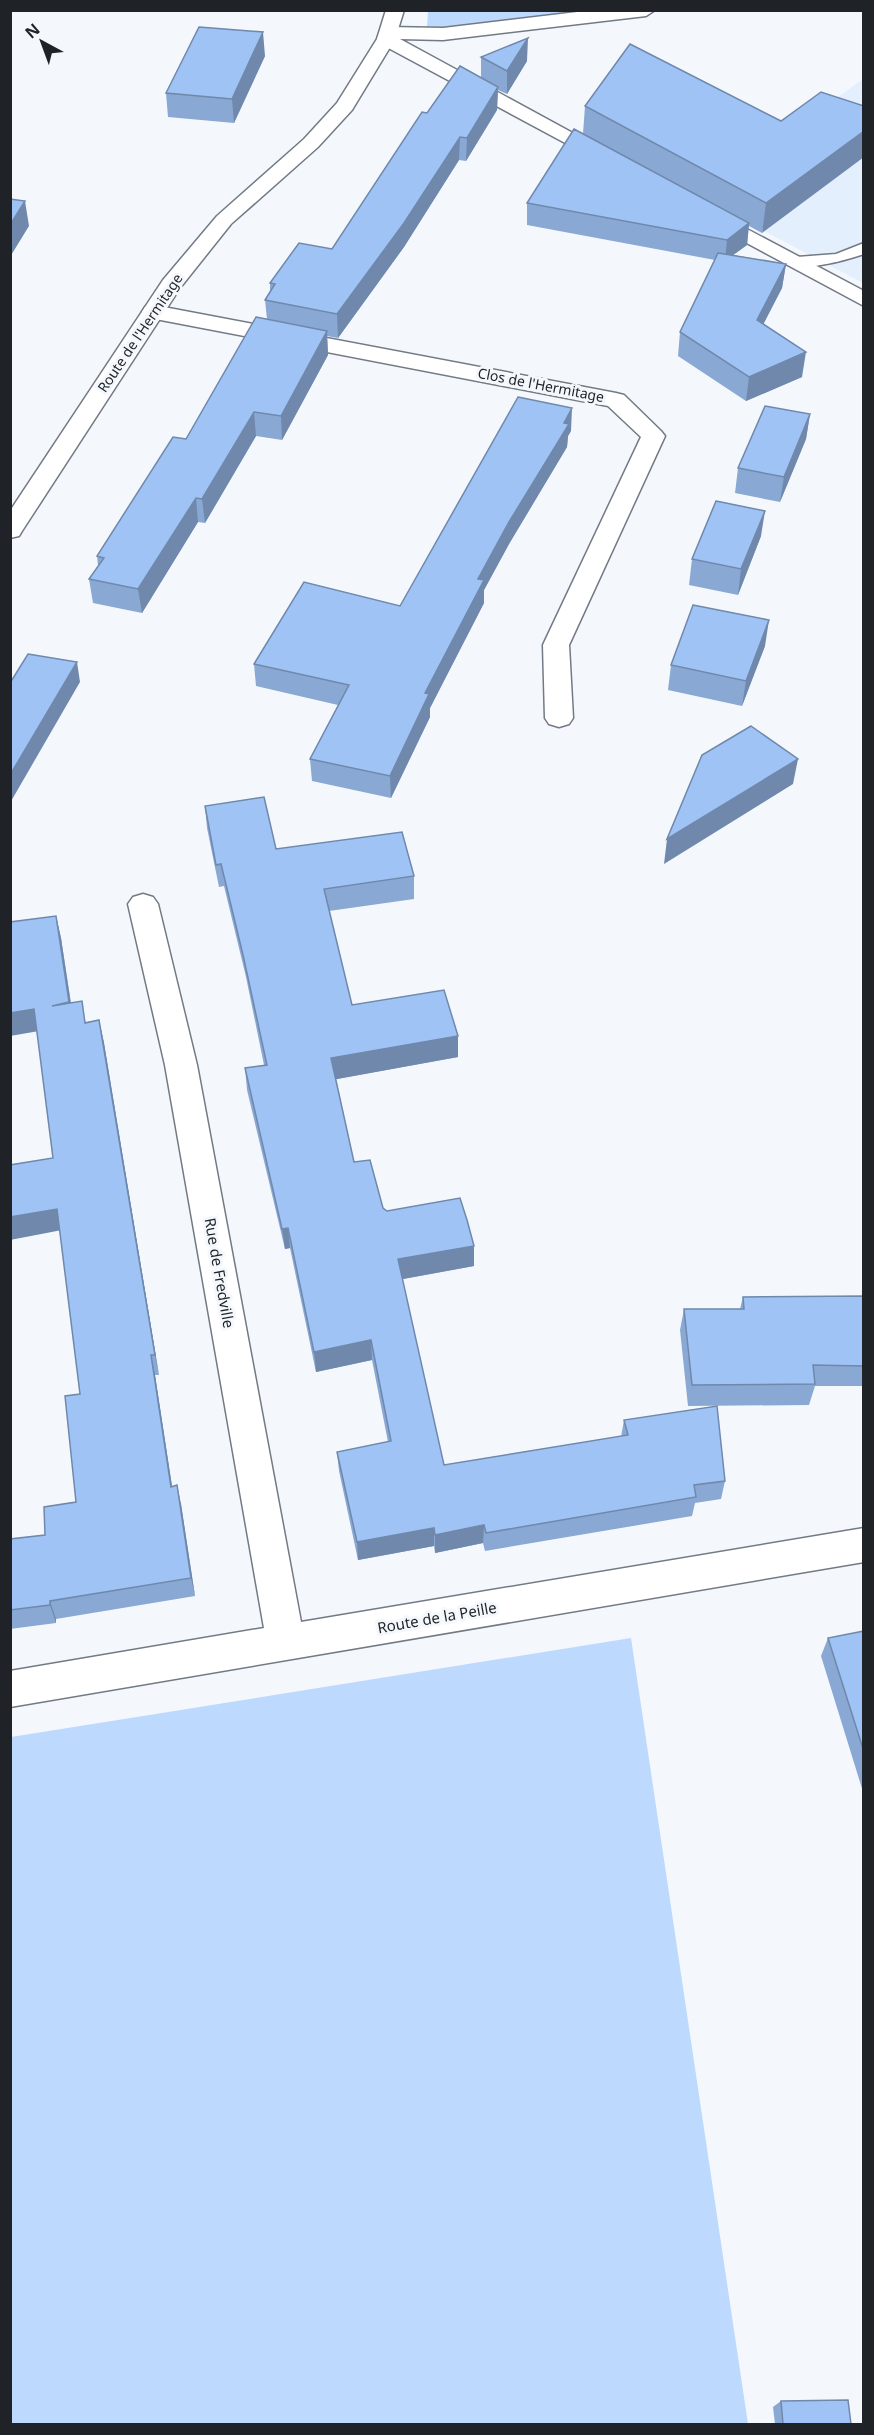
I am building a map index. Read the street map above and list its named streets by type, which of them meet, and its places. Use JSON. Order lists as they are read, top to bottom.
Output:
{
  "streets": {
    "street": [
      "Route de l'Hermitage",
      "Clos de l'Hermitage",
      "Rue de Fredville",
      "Route de la Peille"
    ]
  },
  "crossings": [
    ["Route de l'Hermitage", "Clos de l'Hermitage"],
    ["Rue de Fredville", "Route de la Peille"]
  ],
  "north": "top left"
}
